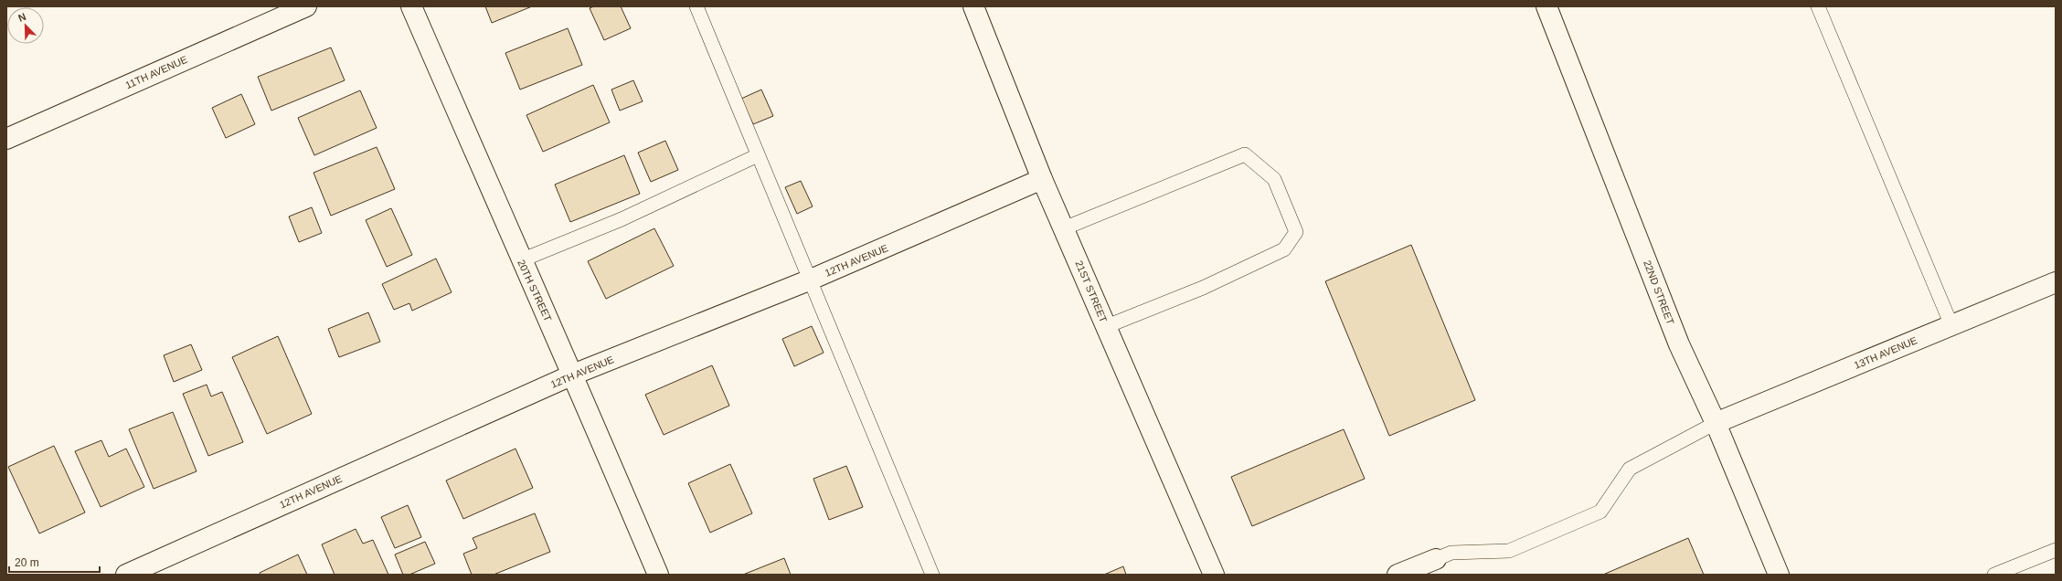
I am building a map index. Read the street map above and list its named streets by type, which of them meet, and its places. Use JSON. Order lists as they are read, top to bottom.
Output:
{
  "streets": {
    "street": [
      "11TH AVENUE",
      "12TH AVENUE",
      "20TH STREET",
      "21ST STREET",
      "22ND STREET",
      "13TH AVENUE"
    ]
  },
  "crossings": [
    ["12TH AVENUE", "20TH STREET"],
    ["12TH AVENUE", "21ST STREET"],
    ["22ND STREET", "13TH AVENUE"]
  ],
  "scale_bar": "20 m",
  "north": "top left"
}
